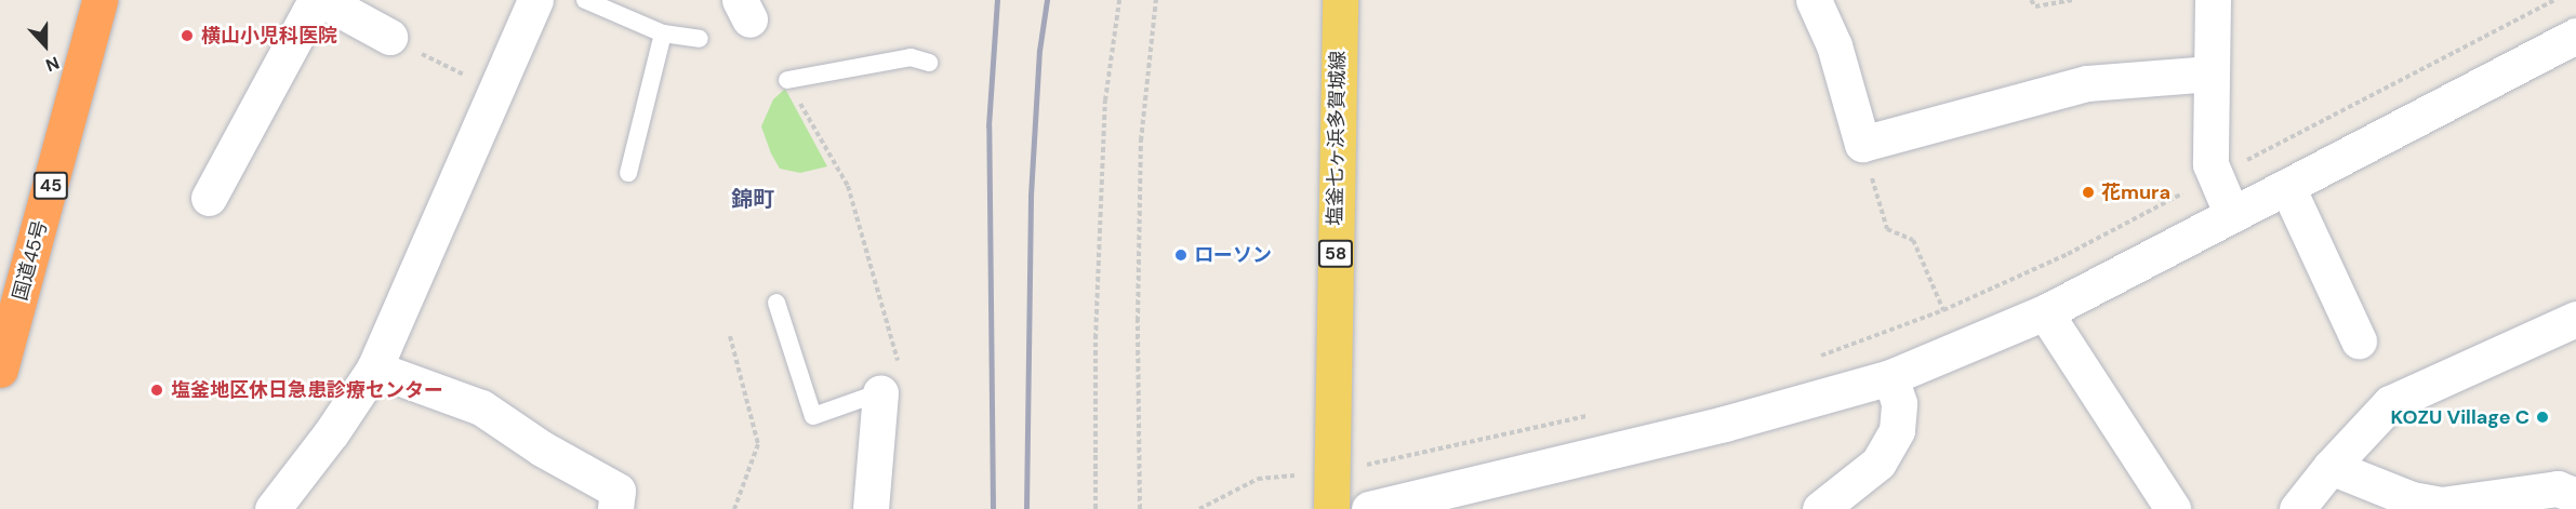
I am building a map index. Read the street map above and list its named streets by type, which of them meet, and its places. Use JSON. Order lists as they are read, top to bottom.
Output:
{
  "streets": {
    "highway": ["45", "国道45号"],
    "main road": ["塩釜七ヶ浜多賀城線", "58"]
  },
  "districts": ["錦町"],
  "places": [
    "横山小児科医院",
    "花mura",
    "ローソン",
    "塩釜地区休日急患診療センター",
    "KOZU Village C"
  ],
  "north": "bottom"
}
